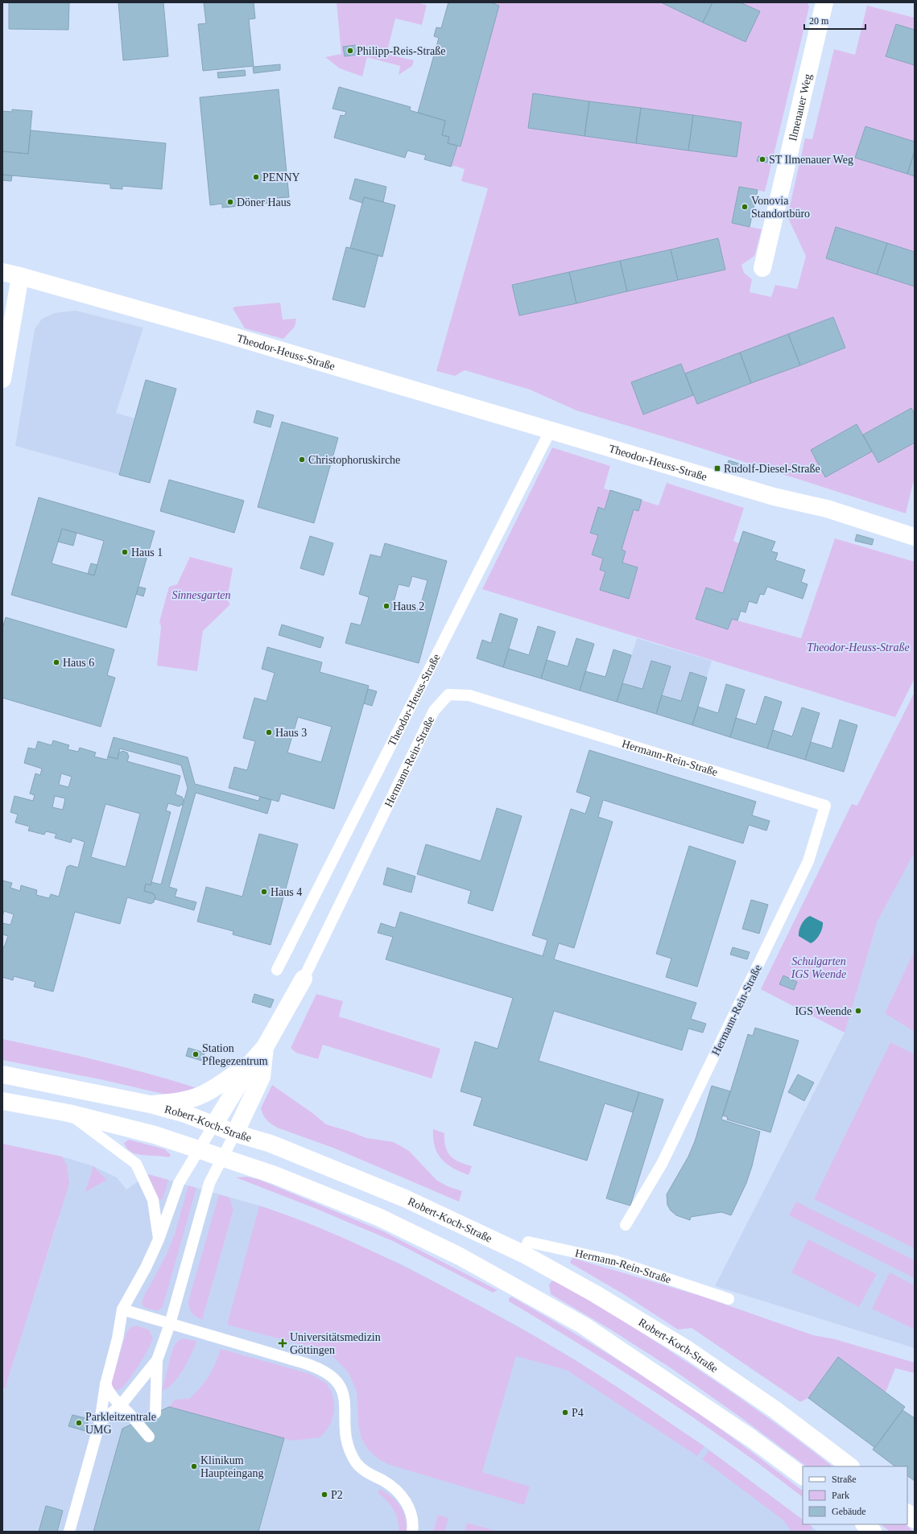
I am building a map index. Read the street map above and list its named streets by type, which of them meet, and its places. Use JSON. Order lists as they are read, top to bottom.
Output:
{
  "streets": {
    "street": [
      "Ilmenauer Weg",
      "Theodor-Heuss-Straße",
      "Hermann-Rein-Straße",
      "Robert-Koch-Straße"
    ]
  },
  "crossings": [
    ["Hermann-Rein-Straße", "Robert-Koch-Straße"]
  ],
  "parks": ["Sinnesgarten", "Theodor-Heuss-Straße", "Schulgarten IGS Weende"],
  "places": {
    "other": [
      "Philipp-Reis-Straße",
      "ST Ilmenauer Weg",
      "PENNY",
      "Döner Haus",
      "Vonovia Standortbüro",
      "Christophoruskirche",
      "Haus 1",
      "Haus 2",
      "Haus 6",
      "Haus 3",
      "Haus 4",
      "IGS Weende",
      "Station Pflegezentrum",
      "P4",
      "Parkleitzentrale UMG",
      "Klinikum Haupteingang",
      "P2"
    ],
    "transit": ["Rudolf-Diesel-Straße"],
    "health": ["Universitätsmedizin Göttingen"]
  },
  "legend": ["Straße", "Park", "Gebäude"],
  "scale_bar": "20 m"
}
